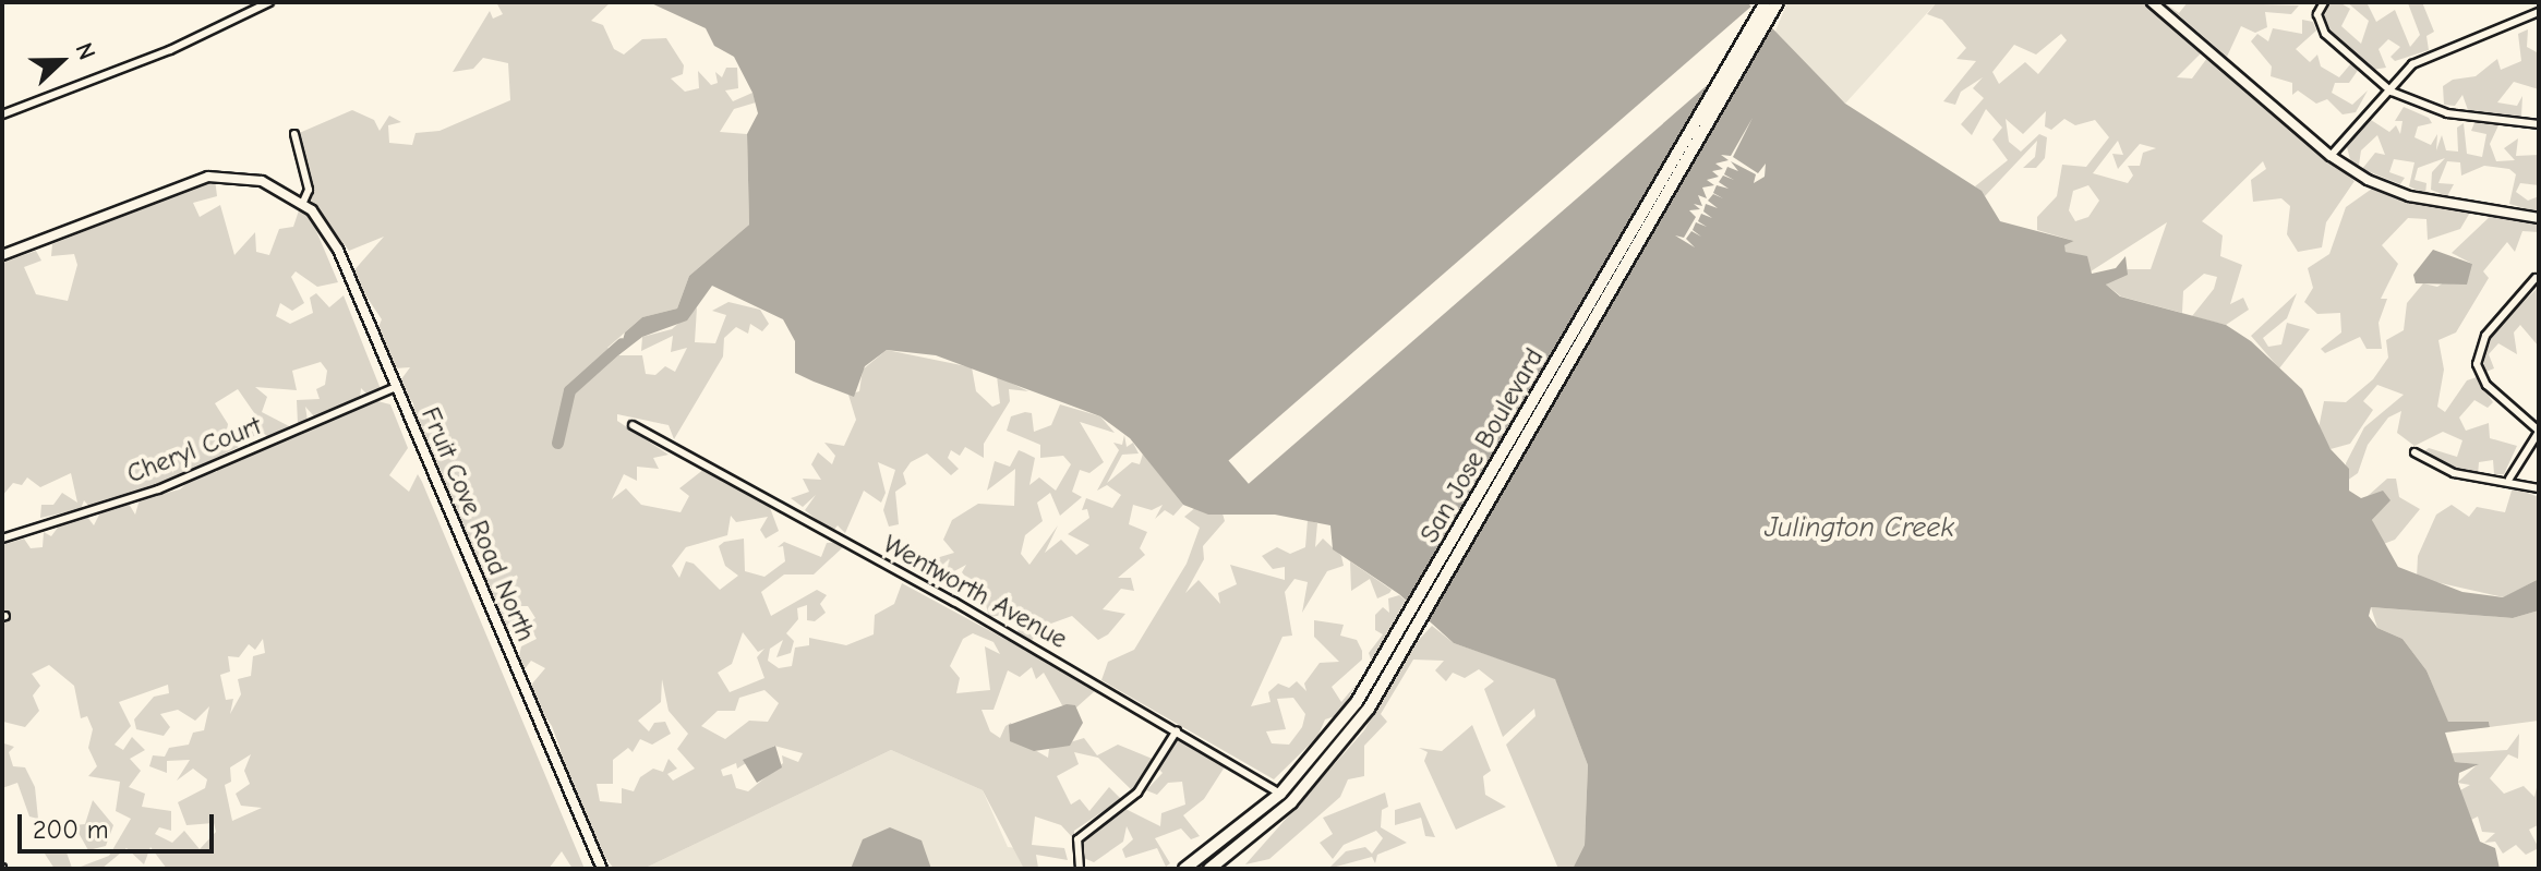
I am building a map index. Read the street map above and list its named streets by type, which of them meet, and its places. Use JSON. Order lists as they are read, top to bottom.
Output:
{
  "streets": {
    "main road": ["San Jose Boulevard"],
    "street": ["Cheryl Court", "Fruit Cove Road North", "Wentworth Avenue"]
  },
  "crossings": [
    ["San Jose Boulevard", "Wentworth Avenue"],
    ["Cheryl Court", "Fruit Cove Road North"]
  ],
  "water": ["Julington Creek"],
  "scale_bar": "200 m",
  "north": "right"
}
